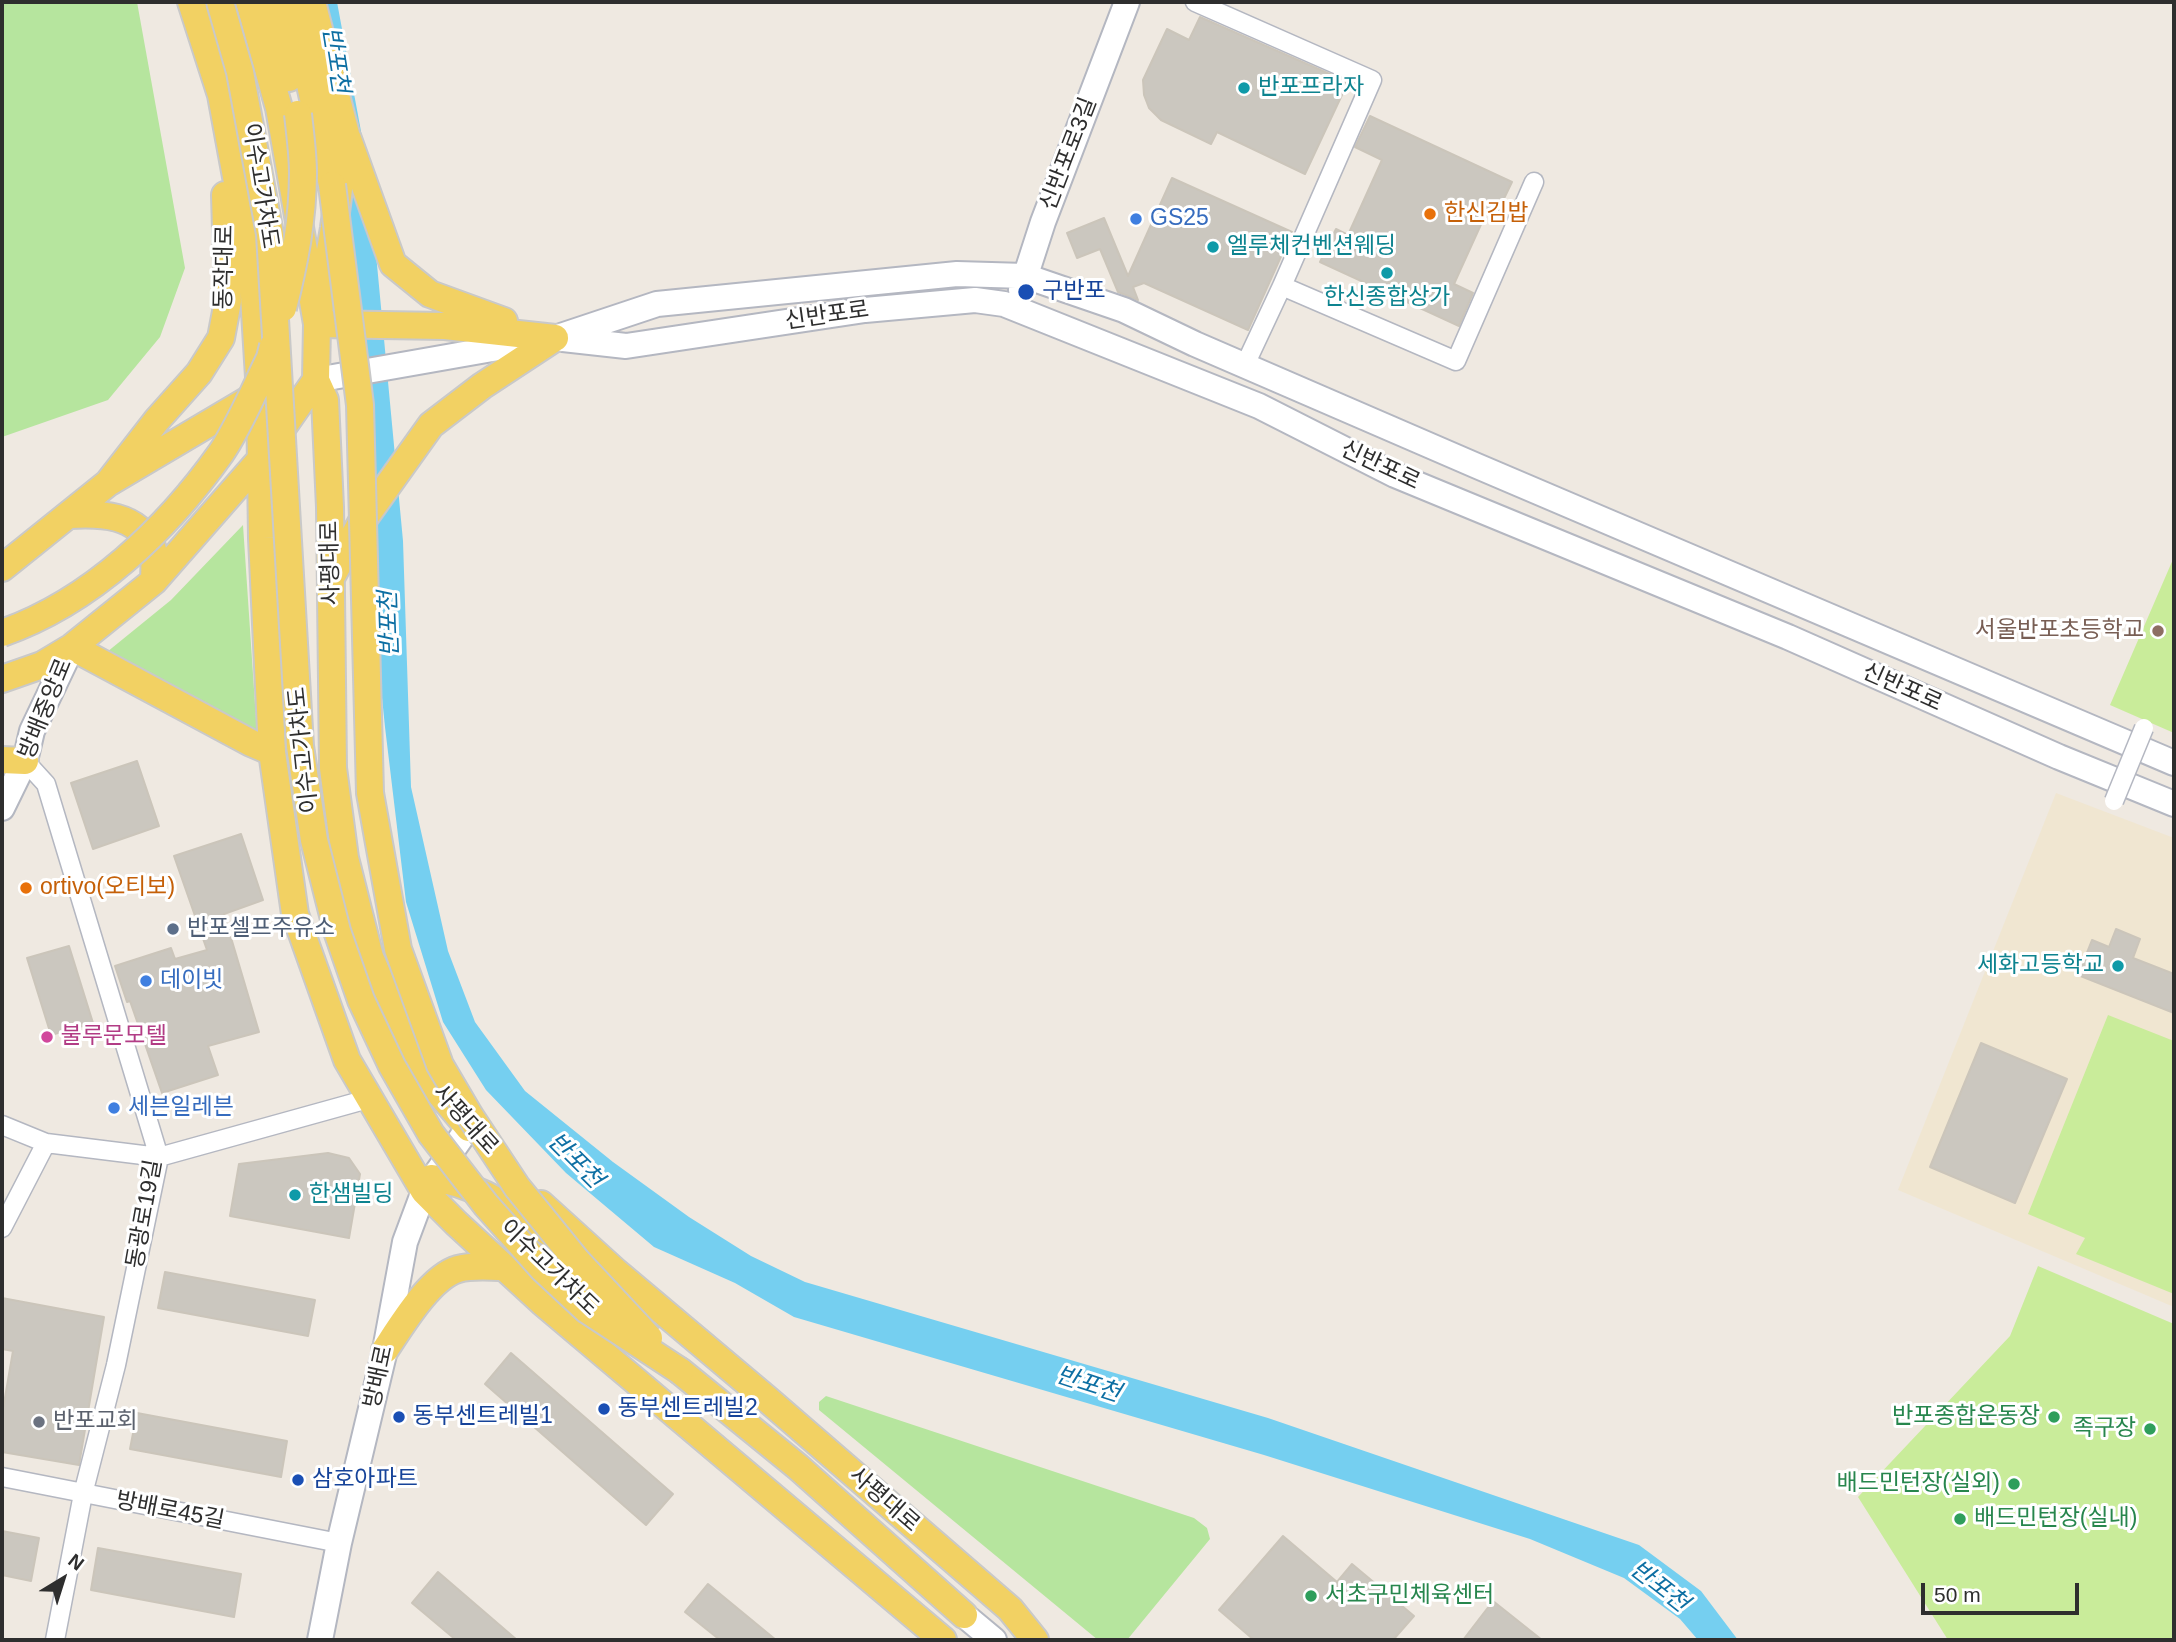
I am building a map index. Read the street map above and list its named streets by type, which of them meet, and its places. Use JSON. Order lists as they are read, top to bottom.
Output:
{
  "streets": {
    "main road": [
      "신반포로3길",
      "이수고가차도",
      "동작대로",
      "신반포로",
      "사평대로",
      "방배중앙로",
      "방배로"
    ],
    "street": ["동광로19길", "방배로45길"]
  },
  "crossings": [
    ["신반포로3길", "신반포로"],
    ["동작대로", "신반포로"],
    ["동작대로", "사평대로"],
    ["신반포로", "사평대로"],
    ["사평대로", "방배로"],
    ["방배중앙로", "동광로19길"],
    ["동광로19길", "방배로45길"],
    ["방배로", "방배로45길"]
  ],
  "water": ["반포천"],
  "places": [
    "반포프라자",
    "한신김밥",
    "GS25",
    "엘루체컨벤션웨딩",
    "한신종합상가",
    "구반포",
    "서울반포초등학교",
    "ortivo(오티보)",
    "반포셀프주유소",
    "세화고등학교",
    "데이빗",
    "불루문모텔",
    "세븐일레븐",
    "한샘빌딩",
    "동부센트레빌2",
    "동부센트레빌1",
    "반포종합운동장",
    "반포교회",
    "족구장",
    "삼호아파트",
    "배드민턴장(실외)",
    "배드민턴장(실내)",
    "서초구민체육센터"
  ],
  "scale_bar": "50 m",
  "north": "top right"
}
